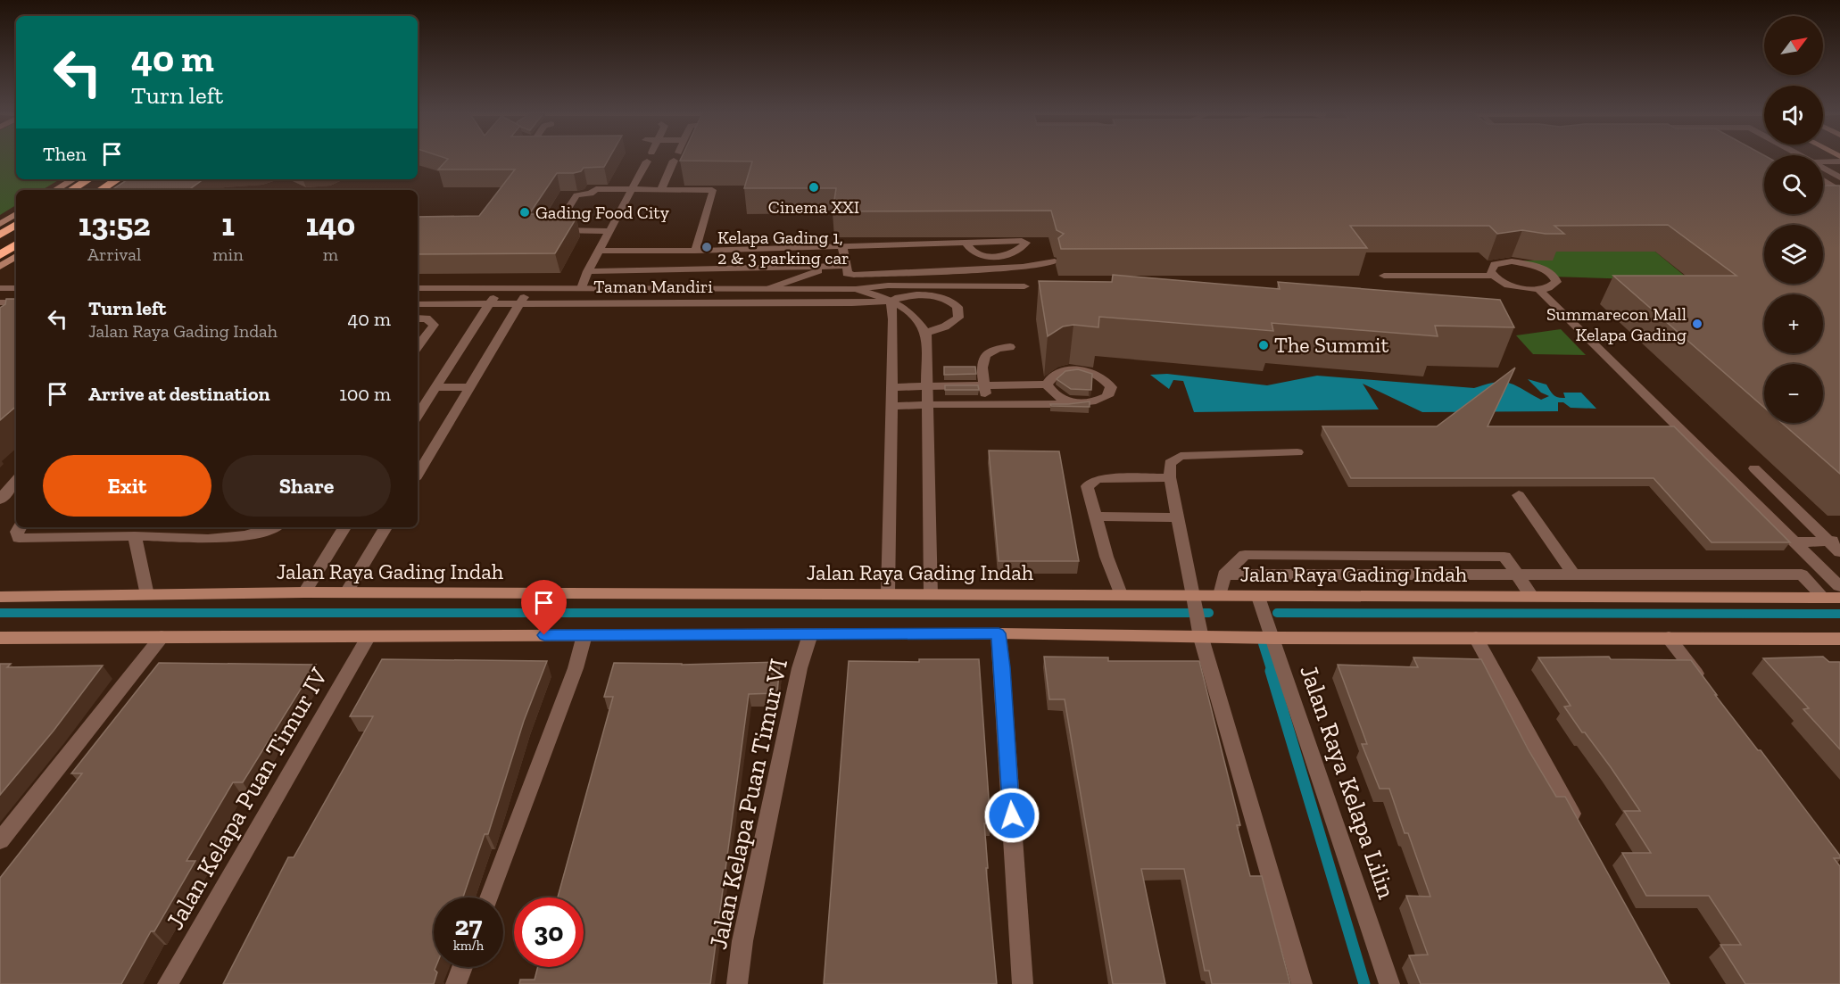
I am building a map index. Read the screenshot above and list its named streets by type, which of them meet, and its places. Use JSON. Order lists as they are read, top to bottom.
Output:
{
  "streets": {
    "street": [
      "Taman Mandiri",
      "Jalan Raya Gading Indah",
      "Jalan Raya Kelapa Lilin",
      "Jalan Kelapa Puan Timur IV",
      "Jalan Kelapa Puan Timur VI"
    ]
  },
  "crossings": [
    ["Jalan Raya Gading Indah", "Jalan Raya Kelapa Lilin"]
  ],
  "places": [
    "Cinema XXI",
    "Gading Food City",
    "Kelapa Gading 1, 2 & 3 parking car",
    "Summarecon Mall Kelapa Gading",
    "The Summit"
  ],
  "north": "top right",
  "page": {
    "map_buttons": ["+", "−"],
    "turn": ["40 m", "Turn left"],
    "then": "Then",
    "eta": [
      "13:52",
      "Arrival",
      "1",
      "min",
      "140",
      "m"
    ],
    "list": [
      {
        "name": "Turn left",
        "note": "Jalan Raya Gading Indah",
        "value": "40 m"
      },
      {
        "name": "Arrive at destination",
        "value": "100 m"
      }
    ],
    "buttons": ["Exit", "Share"],
    "speed": "27 km/h",
    "limit": "30"
  }
}
